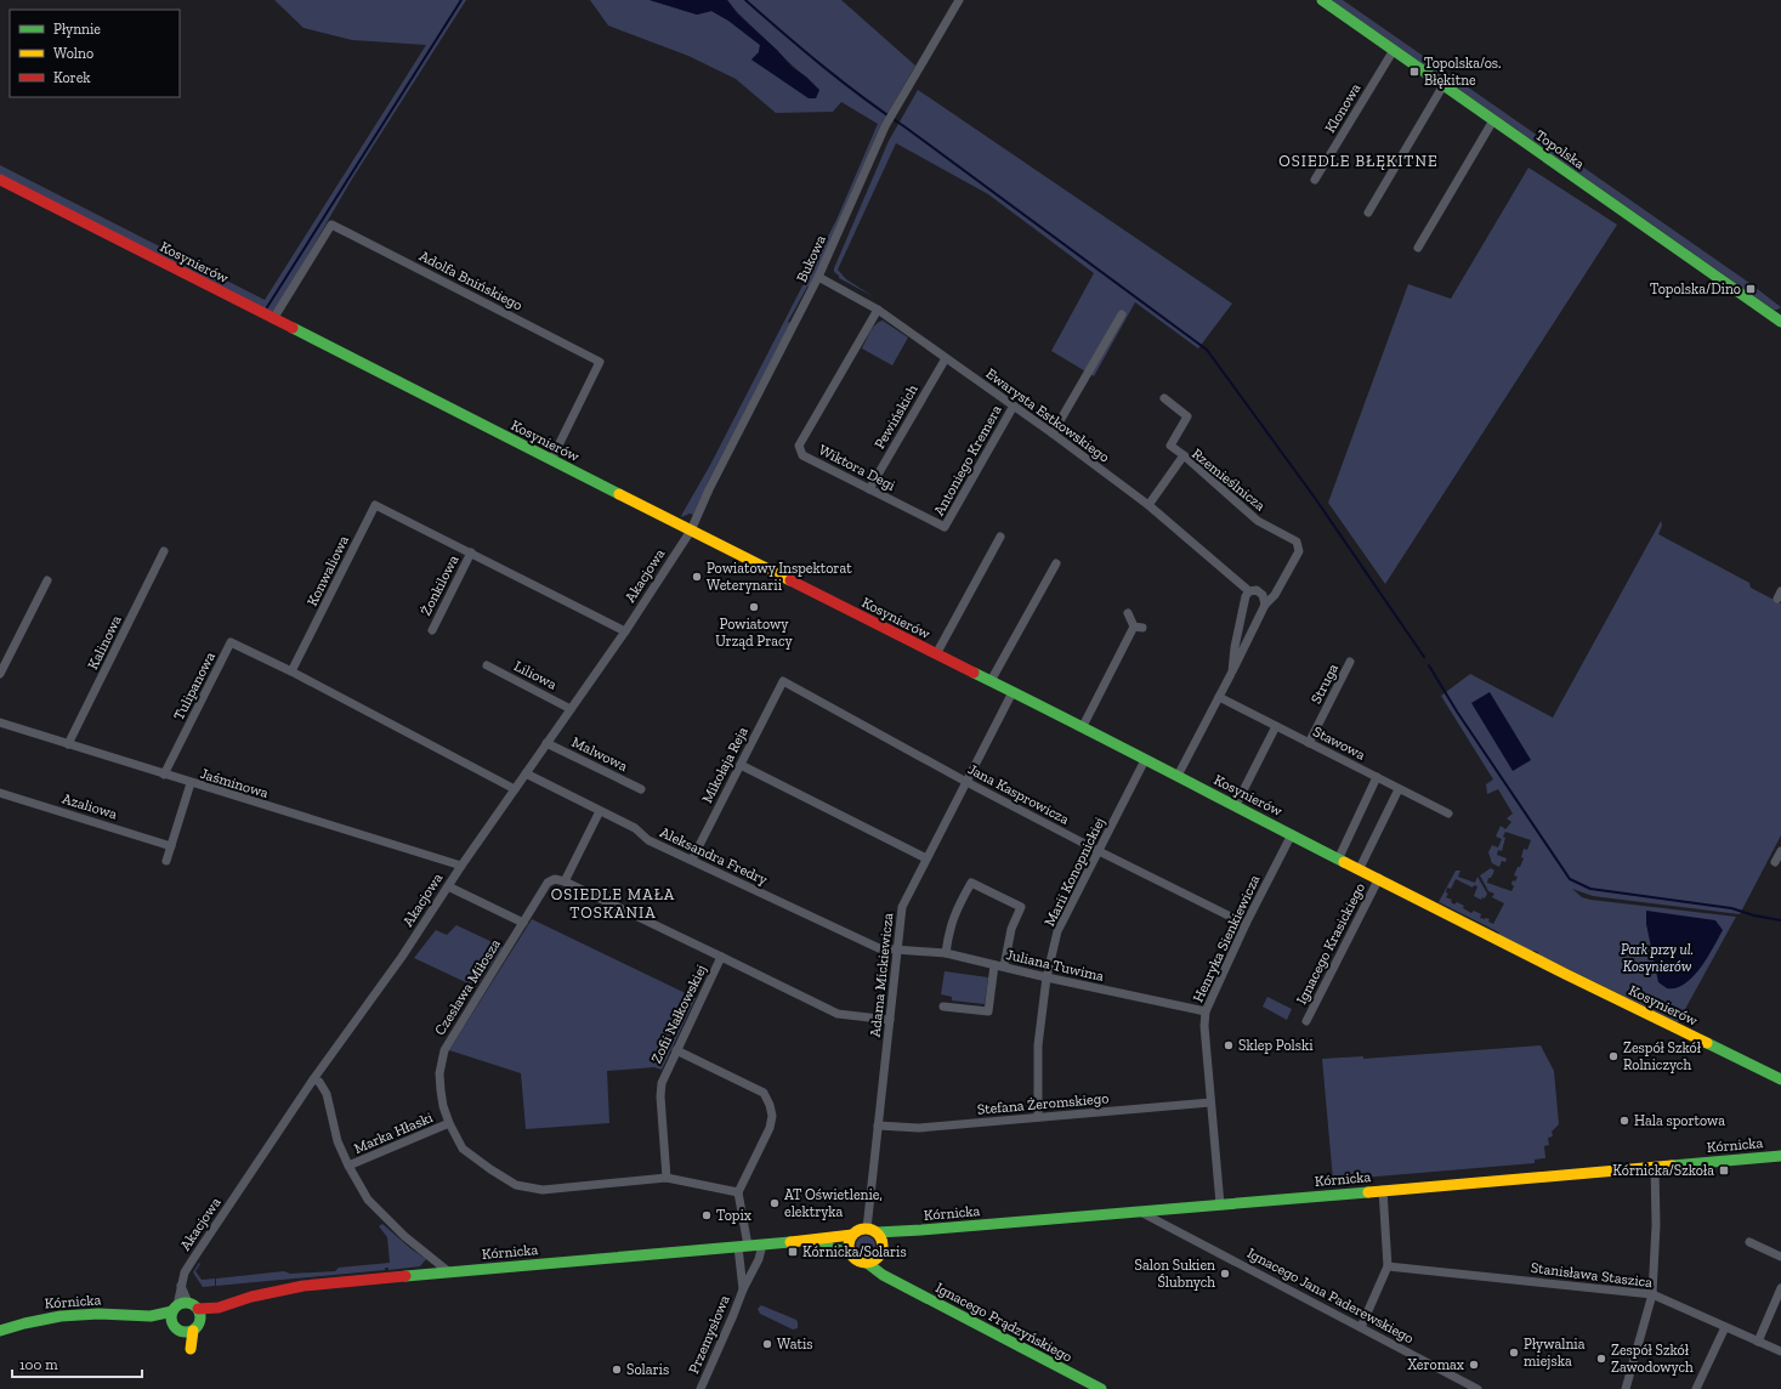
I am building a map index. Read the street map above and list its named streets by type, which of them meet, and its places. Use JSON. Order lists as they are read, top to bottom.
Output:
{
  "streets": {
    "street": [
      "Klonowa",
      "Topolska",
      "Bukowa",
      "Kosynierów",
      "Adolfa Bnińskiego",
      "Ewarysta Estkowskiego",
      "Pewińskich",
      "Antoniego Kremera",
      "Wiktora Degi",
      "Rzemieślnicza",
      "Konwaliowa",
      "Akacjowa",
      "Żonkilowa",
      "Kalinowa",
      "Liliowa",
      "Struga",
      "Tulipanowa",
      "Stawowa",
      "Malwowa",
      "Mikołaja Reja",
      "Jaśminowa",
      "Jana Kasprowicza",
      "Azaliowa",
      "Aleksandra Fredry",
      "Marii Konopnickiej",
      "Henryka Sienkiewicza",
      "Ignacego Krasickiego",
      "Juliana Tuwima",
      "Adama Mickiewicza",
      "Czesława Miłosza",
      "Zofii Nałkowskiej",
      "Stefana Żeromskiego",
      "Marka Hłaski",
      "Kórnicka",
      "Stanisława Staszica",
      "Ignacego Jana Paderewskiego",
      "Ignacego Prądzyńskiego",
      "Przemysłowa"
    ]
  },
  "crossings": [
    ["Klonowa", "Topolska"],
    ["Bukowa", "Kosynierów"],
    ["Bukowa", "Ewarysta Estkowskiego"],
    ["Bukowa", "Akacjowa"],
    ["Kosynierów", "Adolfa Bnińskiego"],
    ["Kosynierów", "Rzemieślnicza"],
    ["Kosynierów", "Akacjowa"],
    ["Kosynierów", "Marii Konopnickiej"],
    ["Kosynierów", "Henryka Sienkiewicza"],
    ["Kosynierów", "Ignacego Krasickiego"],
    ["Kosynierów", "Adama Mickiewicza"],
    ["Ewarysta Estkowskiego", "Pewińskich"],
    ["Ewarysta Estkowskiego", "Antoniego Kremera"],
    ["Ewarysta Estkowskiego", "Wiktora Degi"],
    ["Ewarysta Estkowskiego", "Rzemieślnicza"],
    ["Pewińskich", "Wiktora Degi"],
    ["Antoniego Kremera", "Wiktora Degi"],
    ["Rzemieślnicza", "Stawowa"],
    ["Konwaliowa", "Akacjowa"],
    ["Konwaliowa", "Żonkilowa"],
    ["Konwaliowa", "Tulipanowa"],
    ["Akacjowa", "Liliowa"],
    ["Akacjowa", "Malwowa"],
    ["Akacjowa", "Jaśminowa"],
    ["Akacjowa", "Aleksandra Fredry"],
    ["Akacjowa", "Kórnicka"],
    ["Kalinowa", "Jaśminowa"],
    ["Struga", "Stawowa"],
    ["Tulipanowa", "Jaśminowa"],
    ["Mikołaja Reja", "Jana Kasprowicza"],
    ["Mikołaja Reja", "Aleksandra Fredry"],
    ["Jana Kasprowicza", "Marii Konopnickiej"],
    ["Jana Kasprowicza", "Henryka Sienkiewicza"],
    ["Jana Kasprowicza", "Adama Mickiewicza"],
    ["Aleksandra Fredry", "Juliana Tuwima"],
    ["Aleksandra Fredry", "Adama Mickiewicza"],
    ["Marii Konopnickiej", "Juliana Tuwima"],
    ["Marii Konopnickiej", "Stefana Żeromskiego"],
    ["Henryka Sienkiewicza", "Juliana Tuwima"],
    ["Henryka Sienkiewicza", "Stefana Żeromskiego"],
    ["Henryka Sienkiewicza", "Kórnicka"],
    ["Juliana Tuwima", "Adama Mickiewicza"],
    ["Adama Mickiewicza", "Zofii Nałkowskiej"],
    ["Adama Mickiewicza", "Stefana Żeromskiego"],
    ["Adama Mickiewicza", "Kórnicka"],
    ["Adama Mickiewicza", "Ignacego Prądzyńskiego"],
    ["Czesława Miłosza", "Zofii Nałkowskiej"],
    ["Czesława Miłosza", "Marka Hłaski"],
    ["Czesława Miłosza", "Przemysłowa"],
    ["Kórnicka", "Ignacego Jana Paderewskiego"],
    ["Kórnicka", "Ignacego Prądzyńskiego"],
    ["Kórnicka", "Przemysłowa"]
  ],
  "districts": ["OSIEDLE BŁĘKITNE", "OSIEDLE MAŁA TOSKANIA"],
  "parks": ["Park przy ul. Kosynierów"],
  "places": {
    "transit": [
      "Topolska/os. Błękitne",
      "Topolska/Dino",
      "Kórnicka/Szkoła",
      "Kórnicka/Solaris"
    ],
    "other": [
      "Powiatowy Inspektorat Weterynarii",
      "Powiatowy Urząd Pracy",
      "Sklep Polski",
      "Zespół Szkół Rolniczych",
      "Hala sportowa",
      "AT Oświetlenie, elektryka",
      "Topix",
      "Salon Sukien Ślubnych",
      "Watis",
      "Pływalnia miejska",
      "Zespół Szkół Zawodowych",
      "Xeromax",
      "Solaris"
    ]
  },
  "legend": ["Płynnie", "Wolno", "Korek"],
  "scale_bar": "100 m"
}
